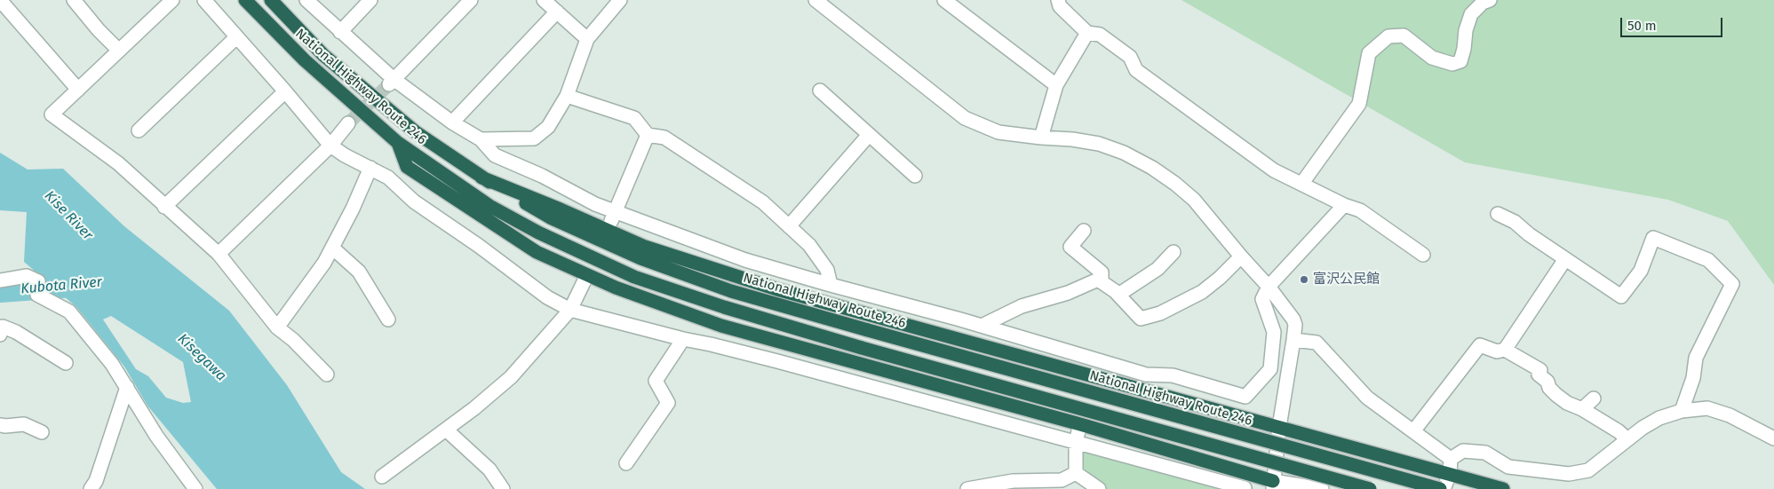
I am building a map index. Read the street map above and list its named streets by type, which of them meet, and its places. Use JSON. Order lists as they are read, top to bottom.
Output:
{
  "streets": {
    "highway": ["National Highway Route 246"]
  },
  "water": ["Kise River", "Kubota River", "Kisegawa"],
  "places": ["富沢公民館"],
  "scale_bar": "50 m"
}
